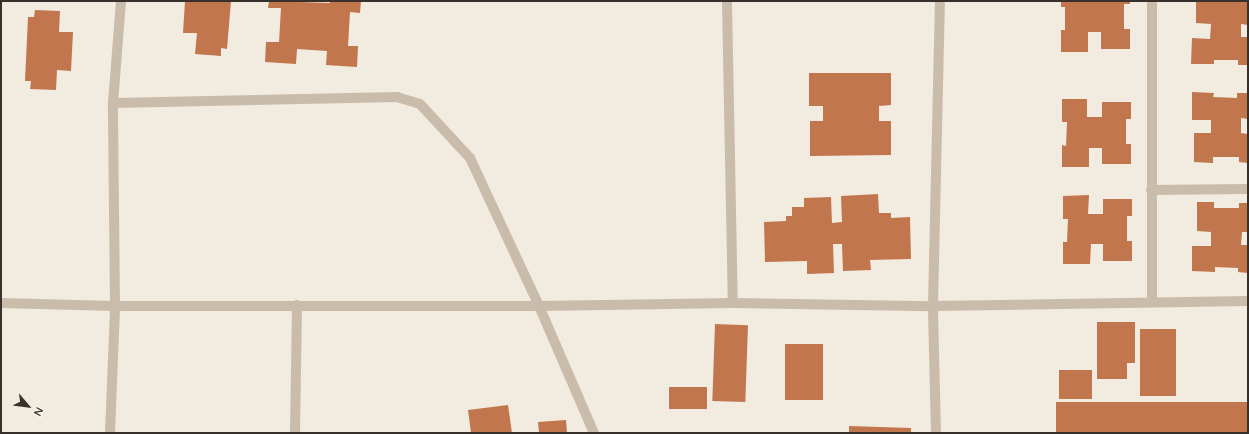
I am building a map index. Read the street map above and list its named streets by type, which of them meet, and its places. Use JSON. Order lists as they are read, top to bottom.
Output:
{
  "north": "bottom right"
}
